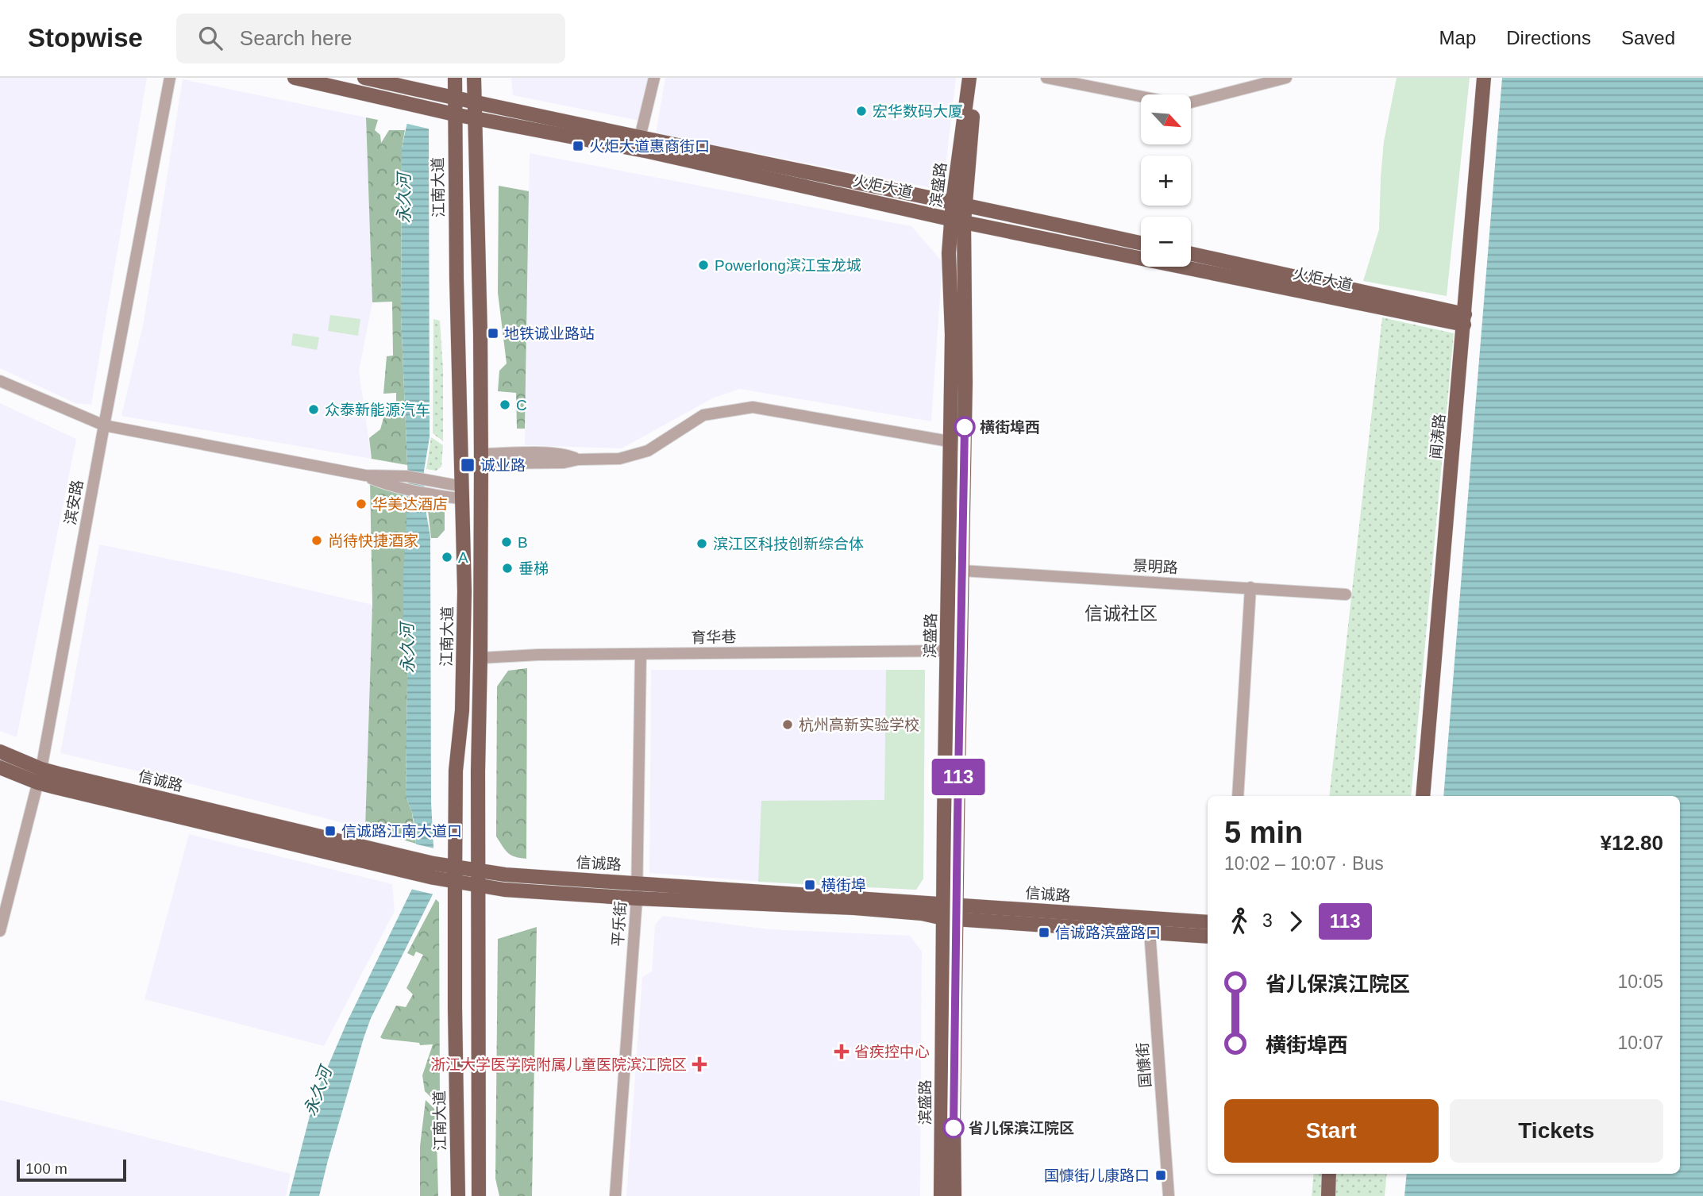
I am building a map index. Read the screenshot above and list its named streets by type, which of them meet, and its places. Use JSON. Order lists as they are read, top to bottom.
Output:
{
  "streets": {
    "main road": [
      "滨盛路",
      "火炬大道",
      "江南大道",
      "闻涛路",
      "信诚路"
    ],
    "street": [
      "滨安路",
      "景明路",
      "育华巷",
      "平乐街",
      "国慷街"
    ]
  },
  "crossings": [
    ["滨盛路", "火炬大道"],
    ["滨盛路", "景明路"],
    ["滨盛路", "育华巷"],
    ["滨盛路", "信诚路"],
    ["火炬大道", "江南大道"],
    ["火炬大道", "闻涛路"],
    ["江南大道", "信诚路"],
    ["滨安路", "信诚路"],
    ["育华巷", "平乐街"],
    ["信诚路", "平乐街"],
    ["信诚路", "国慷街"]
  ],
  "districts": ["信诚社区"],
  "water": ["永久河"],
  "places": {
    "other": [
      "宏华数码大厦",
      "Powerlong滨江宝龙城",
      "C",
      "众泰新能源汽车",
      "横街埠西",
      "华美达酒店",
      "尚待快捷酒家",
      "B",
      "滨江区科技创新综合体",
      "A",
      "垂梯",
      "杭州高新实验学校",
      "省儿保滨江院区"
    ],
    "transit": [
      "火炬大道惠商街口",
      "地铁诚业路站",
      "诚业路",
      "信诚路江南大道口",
      "横街埠",
      "信诚路滨盛路口",
      "国慷街儿康路口"
    ],
    "health": ["省疾控中心", "浙江大学医学院附属儿童医院滨江院区"]
  },
  "lines": ["bus line 113"],
  "scale_bar": "100 m",
  "north": "bottom right",
  "page": {
    "header": "Stopwise",
    "search": "Search here",
    "nav": ["Map", "Directions", "Saved"],
    "on_map": "113",
    "map_buttons": ["+", "−"],
    "heading": ["5 min", "10:02 – 10:07 · Bus", "¥12.80"],
    "legs": ["3", "113"],
    "list": [
      {
        "name": "省儿保滨江院区",
        "value": "10:05"
      },
      {
        "name": "横街埠西",
        "value": "10:07"
      }
    ],
    "buttons": ["Start", "Tickets"],
    "scale": "100 m"
  }
}
